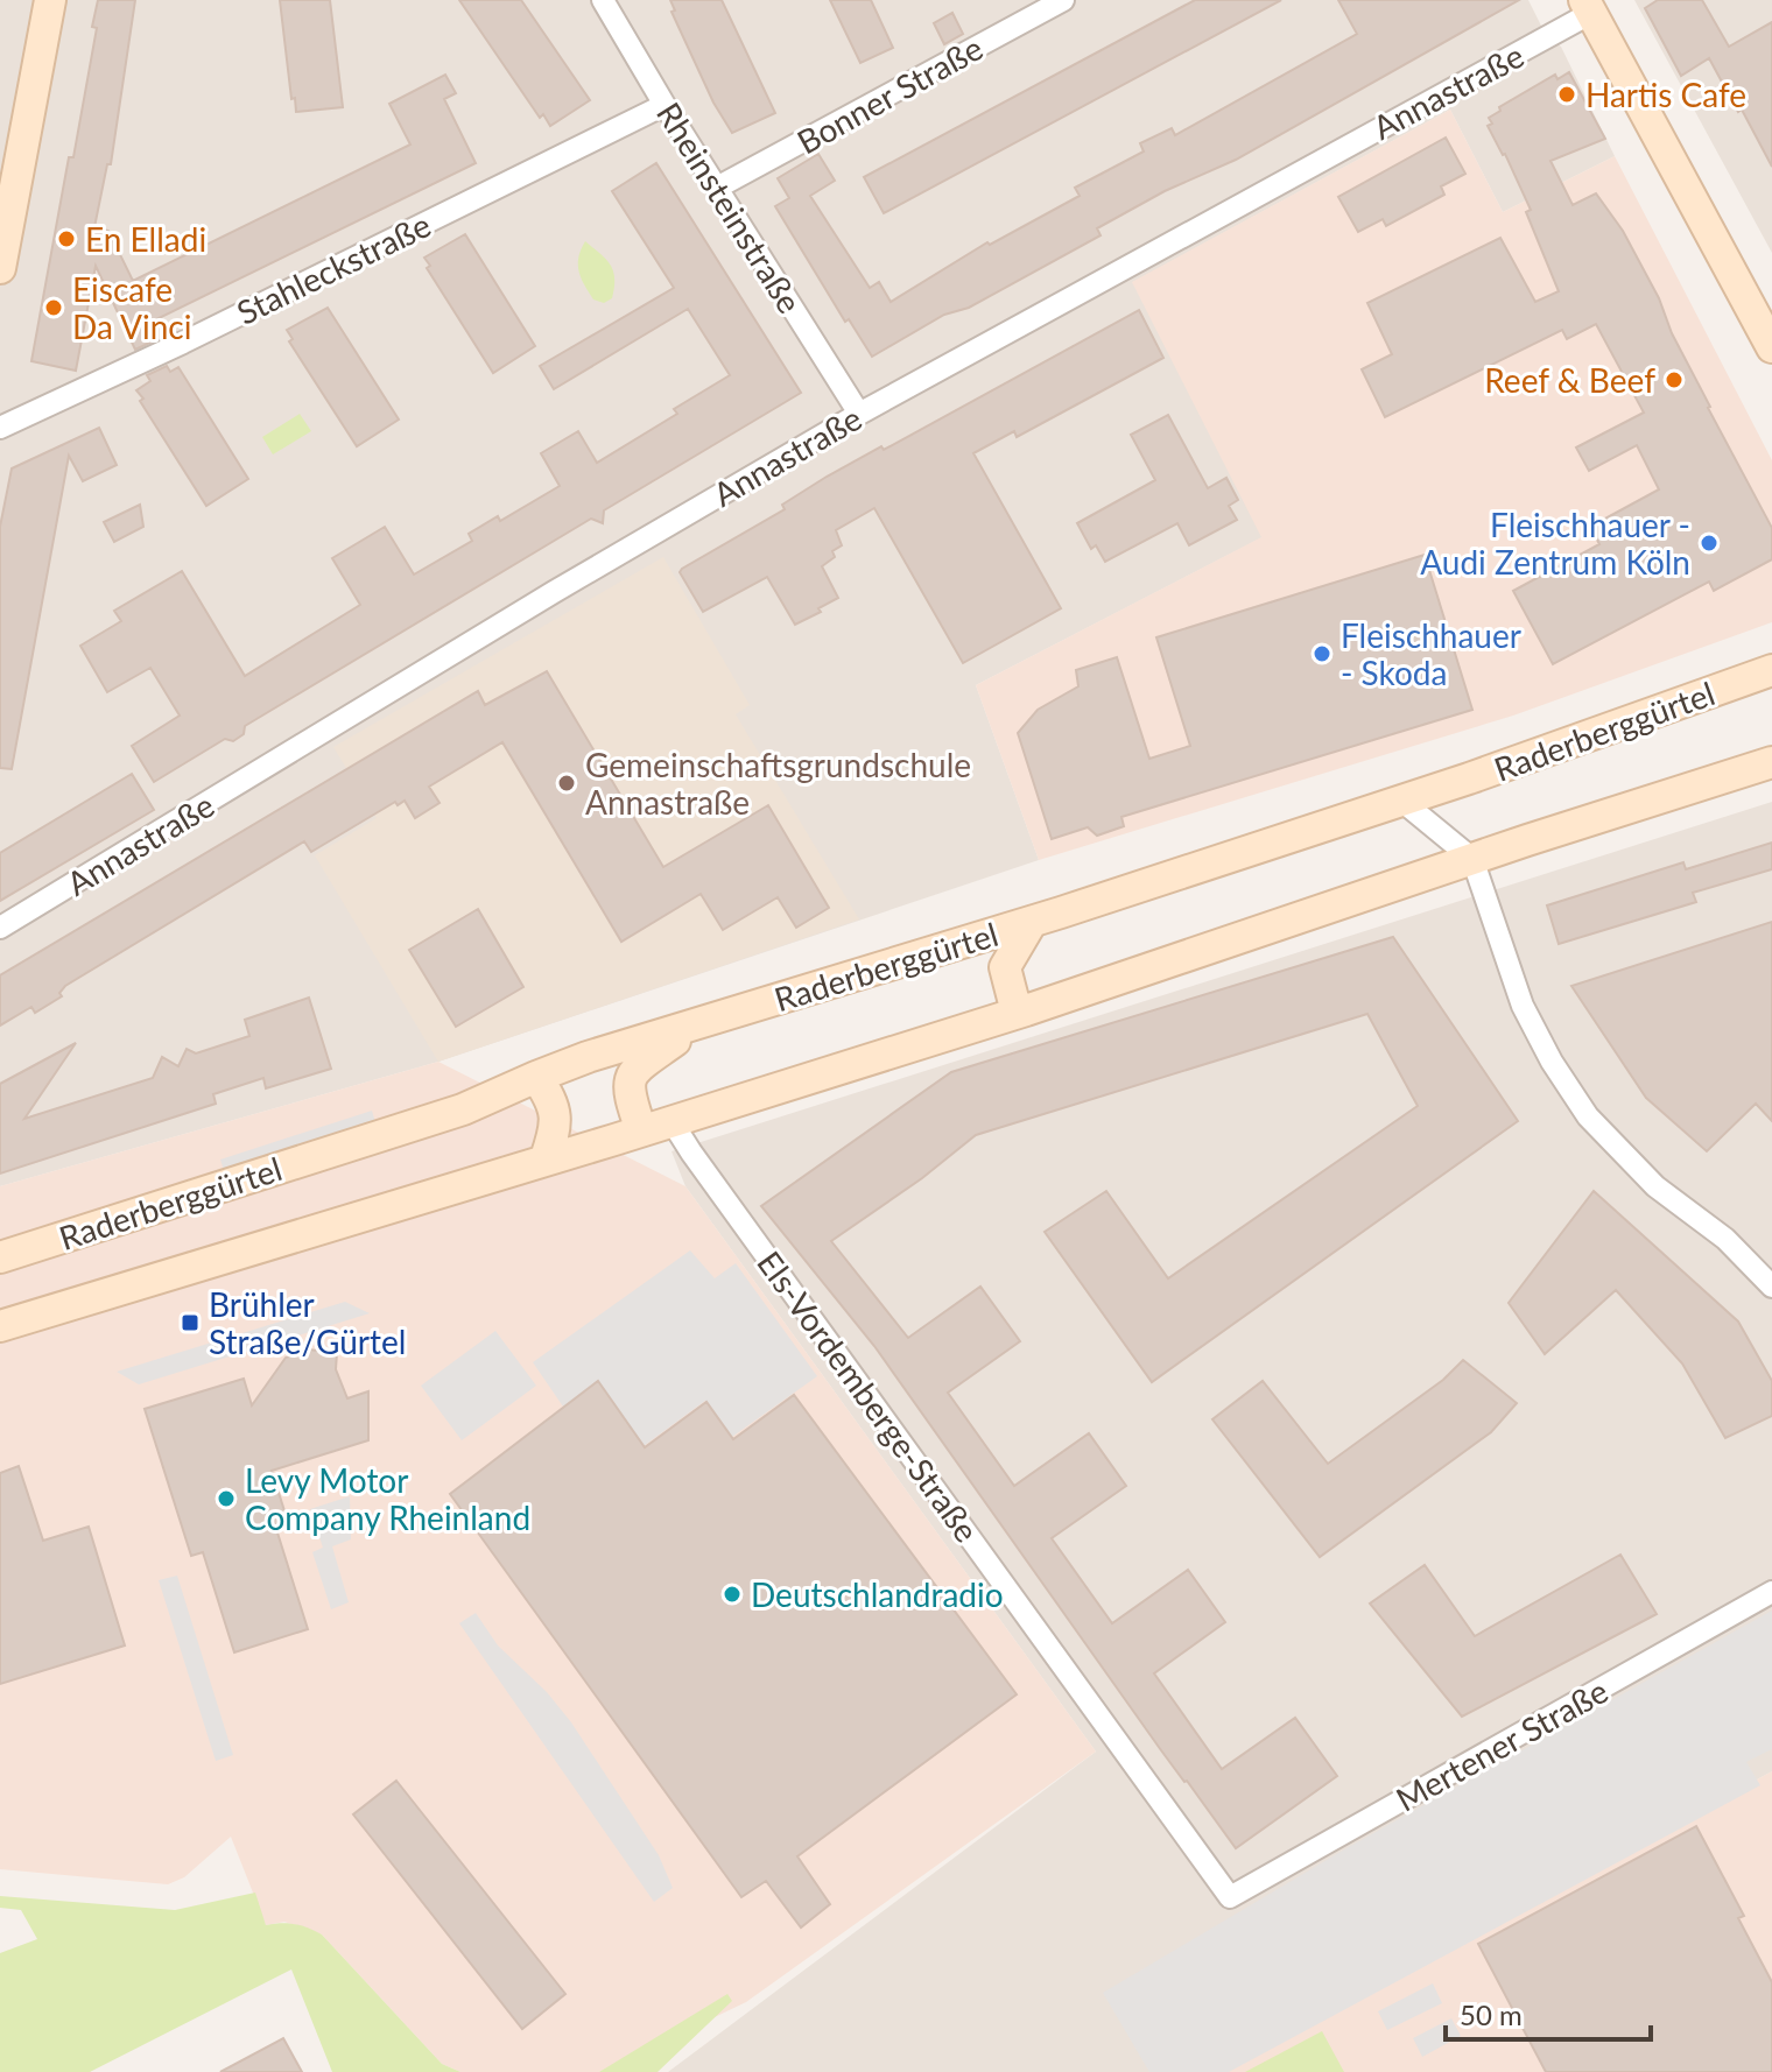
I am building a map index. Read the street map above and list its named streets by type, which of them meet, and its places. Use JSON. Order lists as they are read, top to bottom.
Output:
{
  "streets": {
    "main road": ["Raderberggürtel"],
    "street": [
      "Annastraße",
      "Bonner Straße",
      "Rheinsteinstraße",
      "Stahleckstraße",
      "Els-Vordemberge-Straße",
      "Mertener Straße"
    ]
  },
  "crossings": [
    ["Annastraße", "Rheinsteinstraße"],
    ["Bonner Straße", "Rheinsteinstraße"],
    ["Rheinsteinstraße", "Stahleckstraße"],
    ["Raderberggürtel", "Els-Vordemberge-Straße"],
    ["Els-Vordemberge-Straße", "Mertener Straße"]
  ],
  "places": {
    "other": [
      "Hartis Cafe",
      "En Elladi",
      "Eiscafe Da Vinci",
      "Reef & Beef",
      "Fleischhauer - Audi Zentrum Köln",
      "Fleischhauer - Skoda",
      "Gemeinschaftsgrundschule Annastraße",
      "Levy Motor Company Rheinland",
      "Deutschlandradio"
    ],
    "transit": ["Brühler Straße/Gürtel"]
  },
  "scale_bar": "50 m"
}
